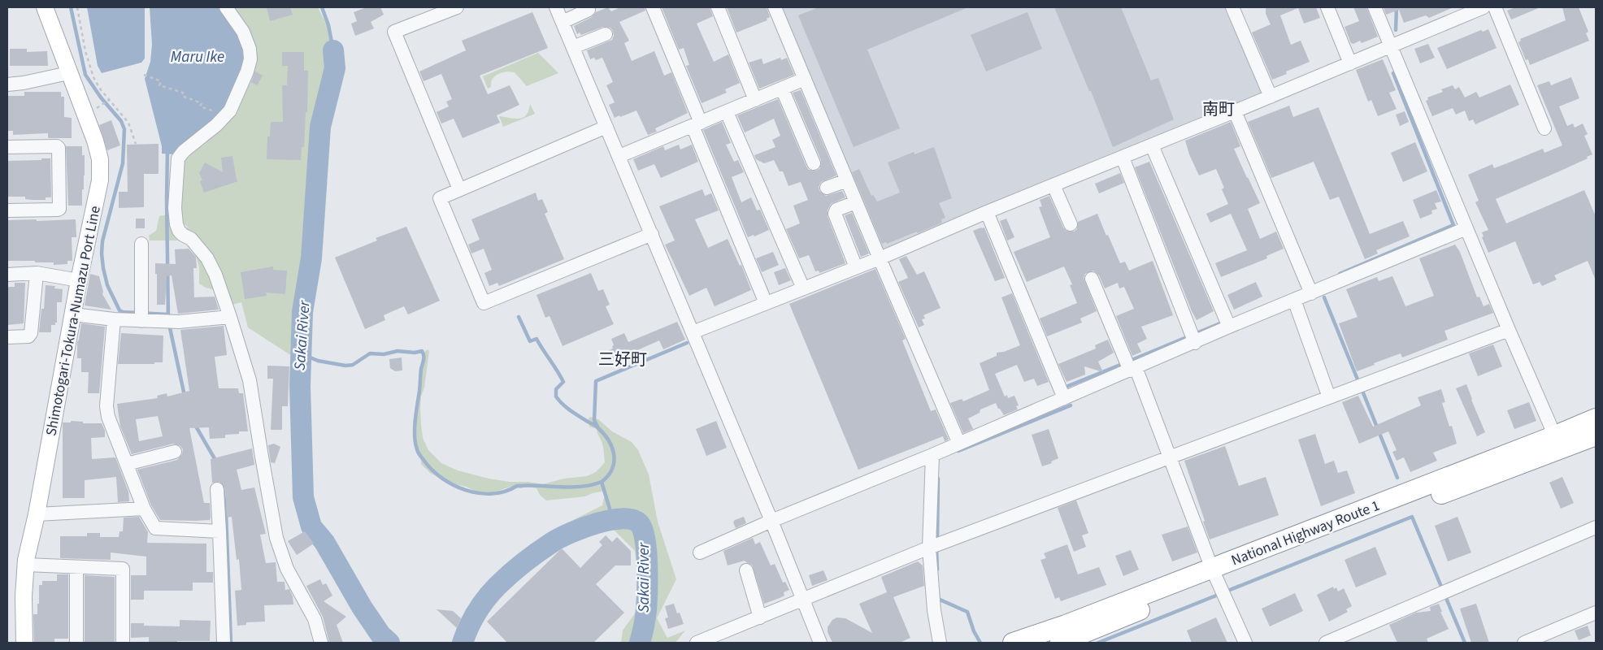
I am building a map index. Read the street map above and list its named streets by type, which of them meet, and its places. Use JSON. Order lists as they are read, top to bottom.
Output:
{
  "streets": {
    "highway": ["National Highway Route 1"],
    "main road": ["Shimotogari-Tokura-Numazu Port Line"]
  },
  "districts": ["南町", "三好町"],
  "water": ["Maru Ike", "Sakai River"]
}
